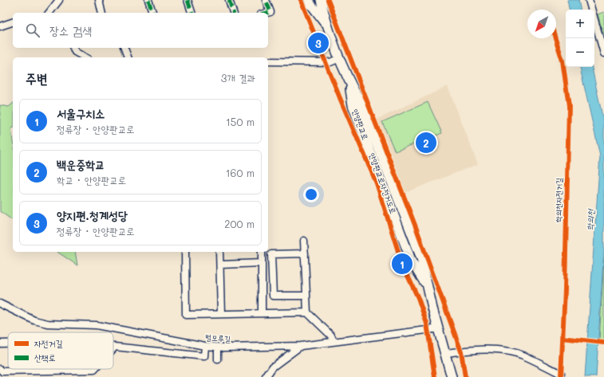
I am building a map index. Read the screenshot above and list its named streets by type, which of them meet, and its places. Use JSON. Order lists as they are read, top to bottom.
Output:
{
  "streets": {
    "main road": ["안양판교로"],
    "street": ["벌모루길"],
    "cycle path": ["안양판교로자전거도로", "학의천자전거길"]
  },
  "crossings": [
    ["안양판교로", "벌모루길"]
  ],
  "water": ["학의천"],
  "legend": ["자전거길", "산책로"],
  "north": "bottom left",
  "page": {
    "map_buttons": ["+", "−"],
    "search": "장소 검색",
    "pins": ["3", "2", "1"],
    "heading": ["주변", "3개 결과"],
    "list": [
      {
        "mark": "1",
        "name": "서울구치소",
        "note": "정류장 · 안양판교로",
        "value": "150 m"
      },
      {
        "mark": "2",
        "name": "백운중학교",
        "note": "학교 · 안양판교로",
        "value": "160 m"
      },
      {
        "mark": "3",
        "name": "양지편.청계성당",
        "note": "정류장 · 안양판교로",
        "value": "200 m"
      }
    ]
  }
}
